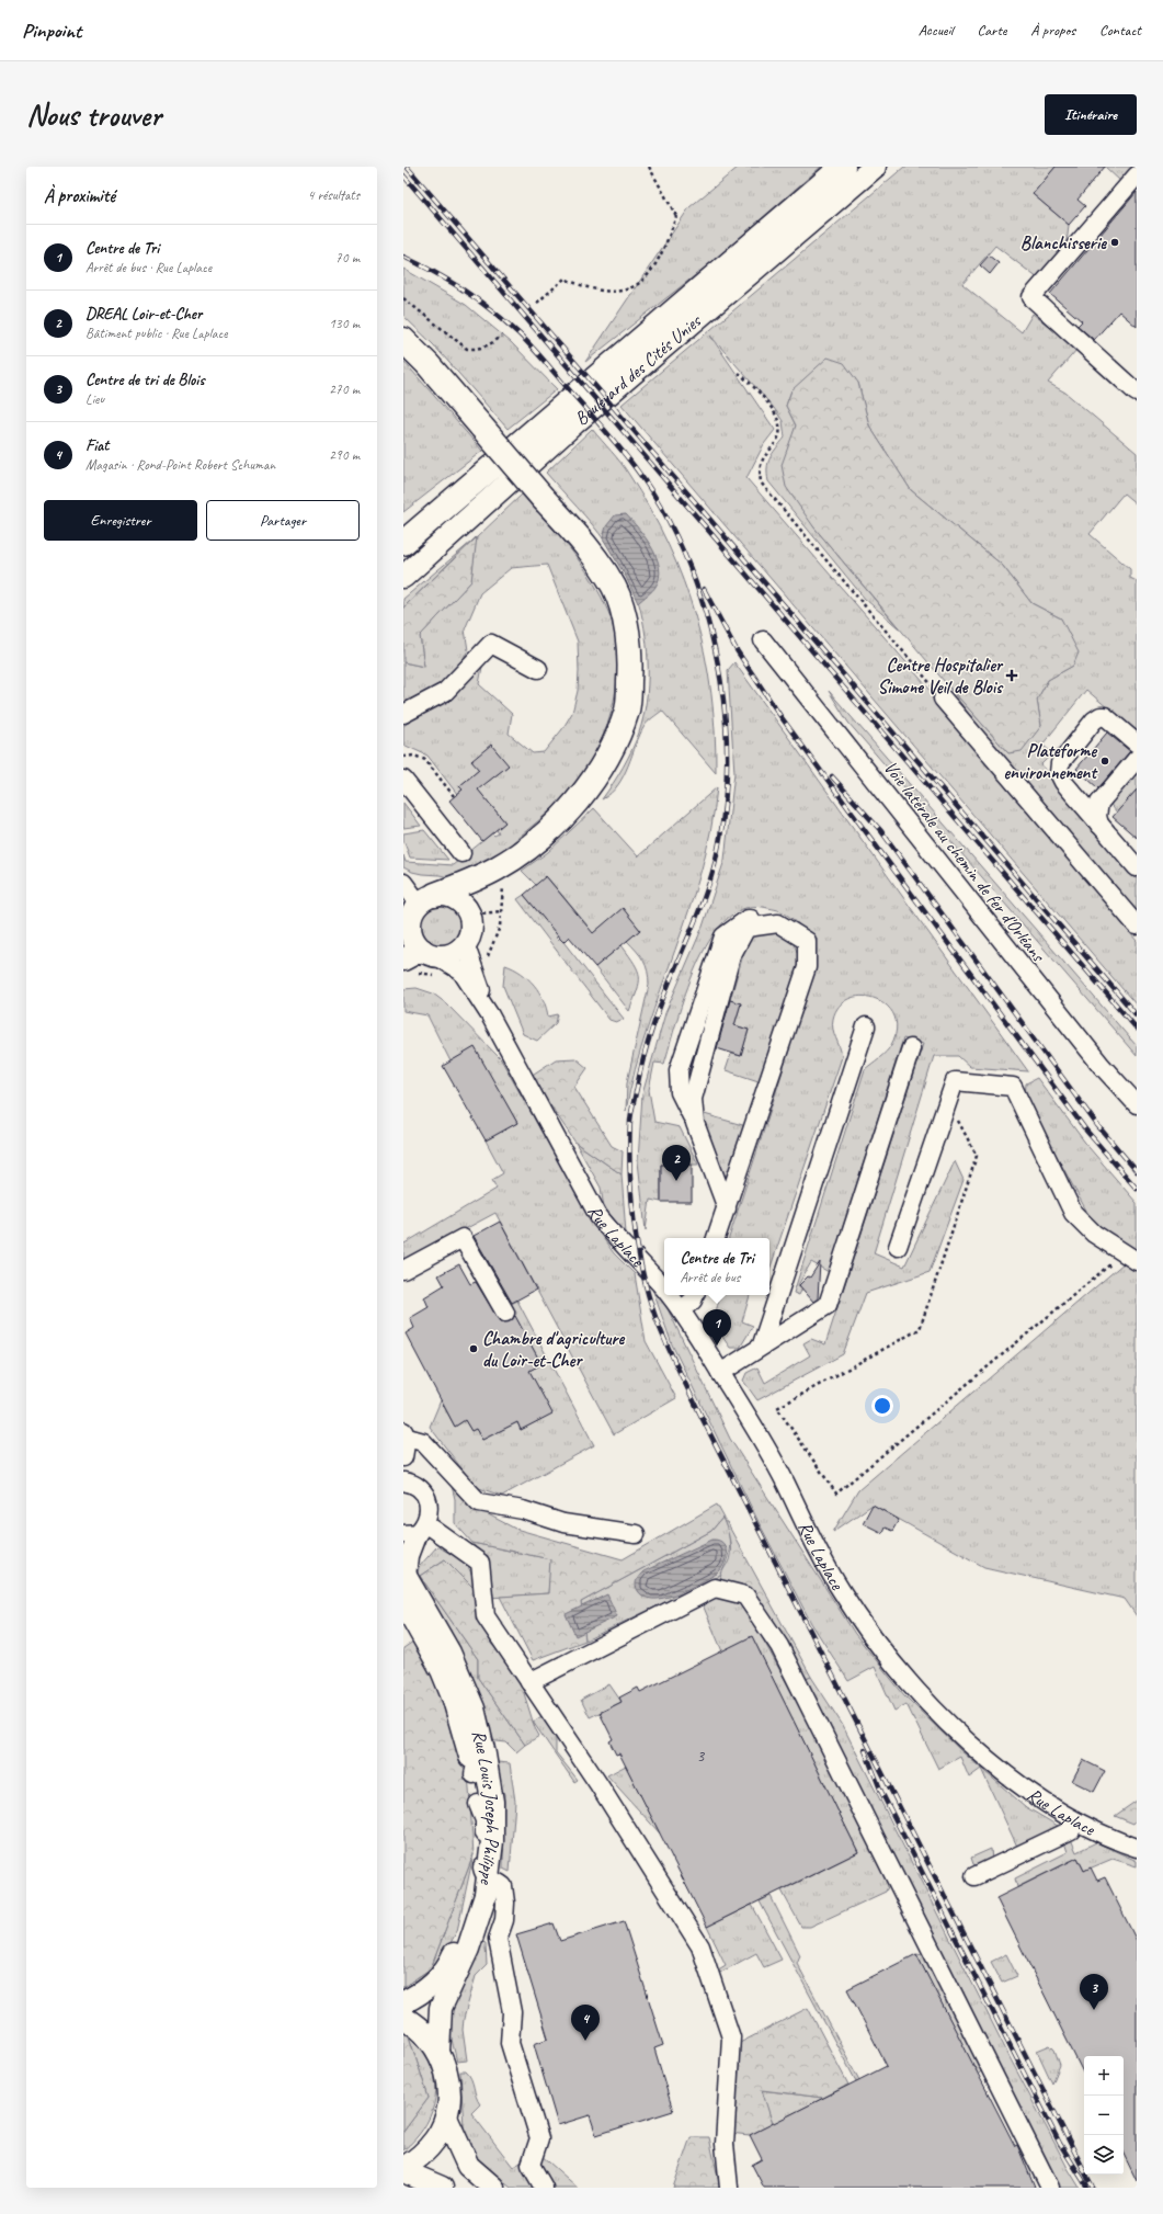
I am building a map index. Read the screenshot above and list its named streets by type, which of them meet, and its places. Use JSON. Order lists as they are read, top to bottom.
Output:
{
  "streets": {
    "highway": ["Boulevard des Cités Unies"],
    "main road": ["Rue Louis Joseph Philippe"],
    "street": ["Voie latérale au chemin de fer d'Orléans", "Rue Laplace"]
  },
  "places": {
    "other": ["Blanchisserie", "Plateforme environnement", "Chambre d'agriculture du Loir-et-Cher"],
    "health": ["Centre Hospitalier Simone Veil de Blois"]
  },
  "house_numbers": ["3"],
  "page": {
    "header": "Pinpoint",
    "nav": [
      "Accueil",
      "Carte",
      "À propos",
      "Contact"
    ],
    "buttons": [
      "Itinéraire",
      ["Enregistrer", "Partager"]
    ],
    "title": "Nous trouver",
    "heading": ["À proximité", "4 résultats"],
    "list": [
      {
        "mark": "1",
        "name": "Centre de Tri",
        "note": "Arrêt de bus · Rue Laplace",
        "value": "70 m"
      },
      {
        "mark": "2",
        "name": "DREAL Loir-et-Cher",
        "note": "Bâtiment public · Rue Laplace",
        "value": "130 m"
      },
      {
        "mark": "3",
        "name": "Centre de tri de Blois",
        "note": "Lieu",
        "value": "270 m"
      },
      {
        "mark": "4",
        "name": "Fiat",
        "note": "Magasin · Rond-Point Robert Schuman",
        "value": "290 m"
      }
    ],
    "pins": [
      "2",
      "1",
      "3",
      "4"
    ],
    "popup": ["Centre de Tri", "Arrêt de bus"],
    "map_buttons": ["+", "−"]
  }
}
